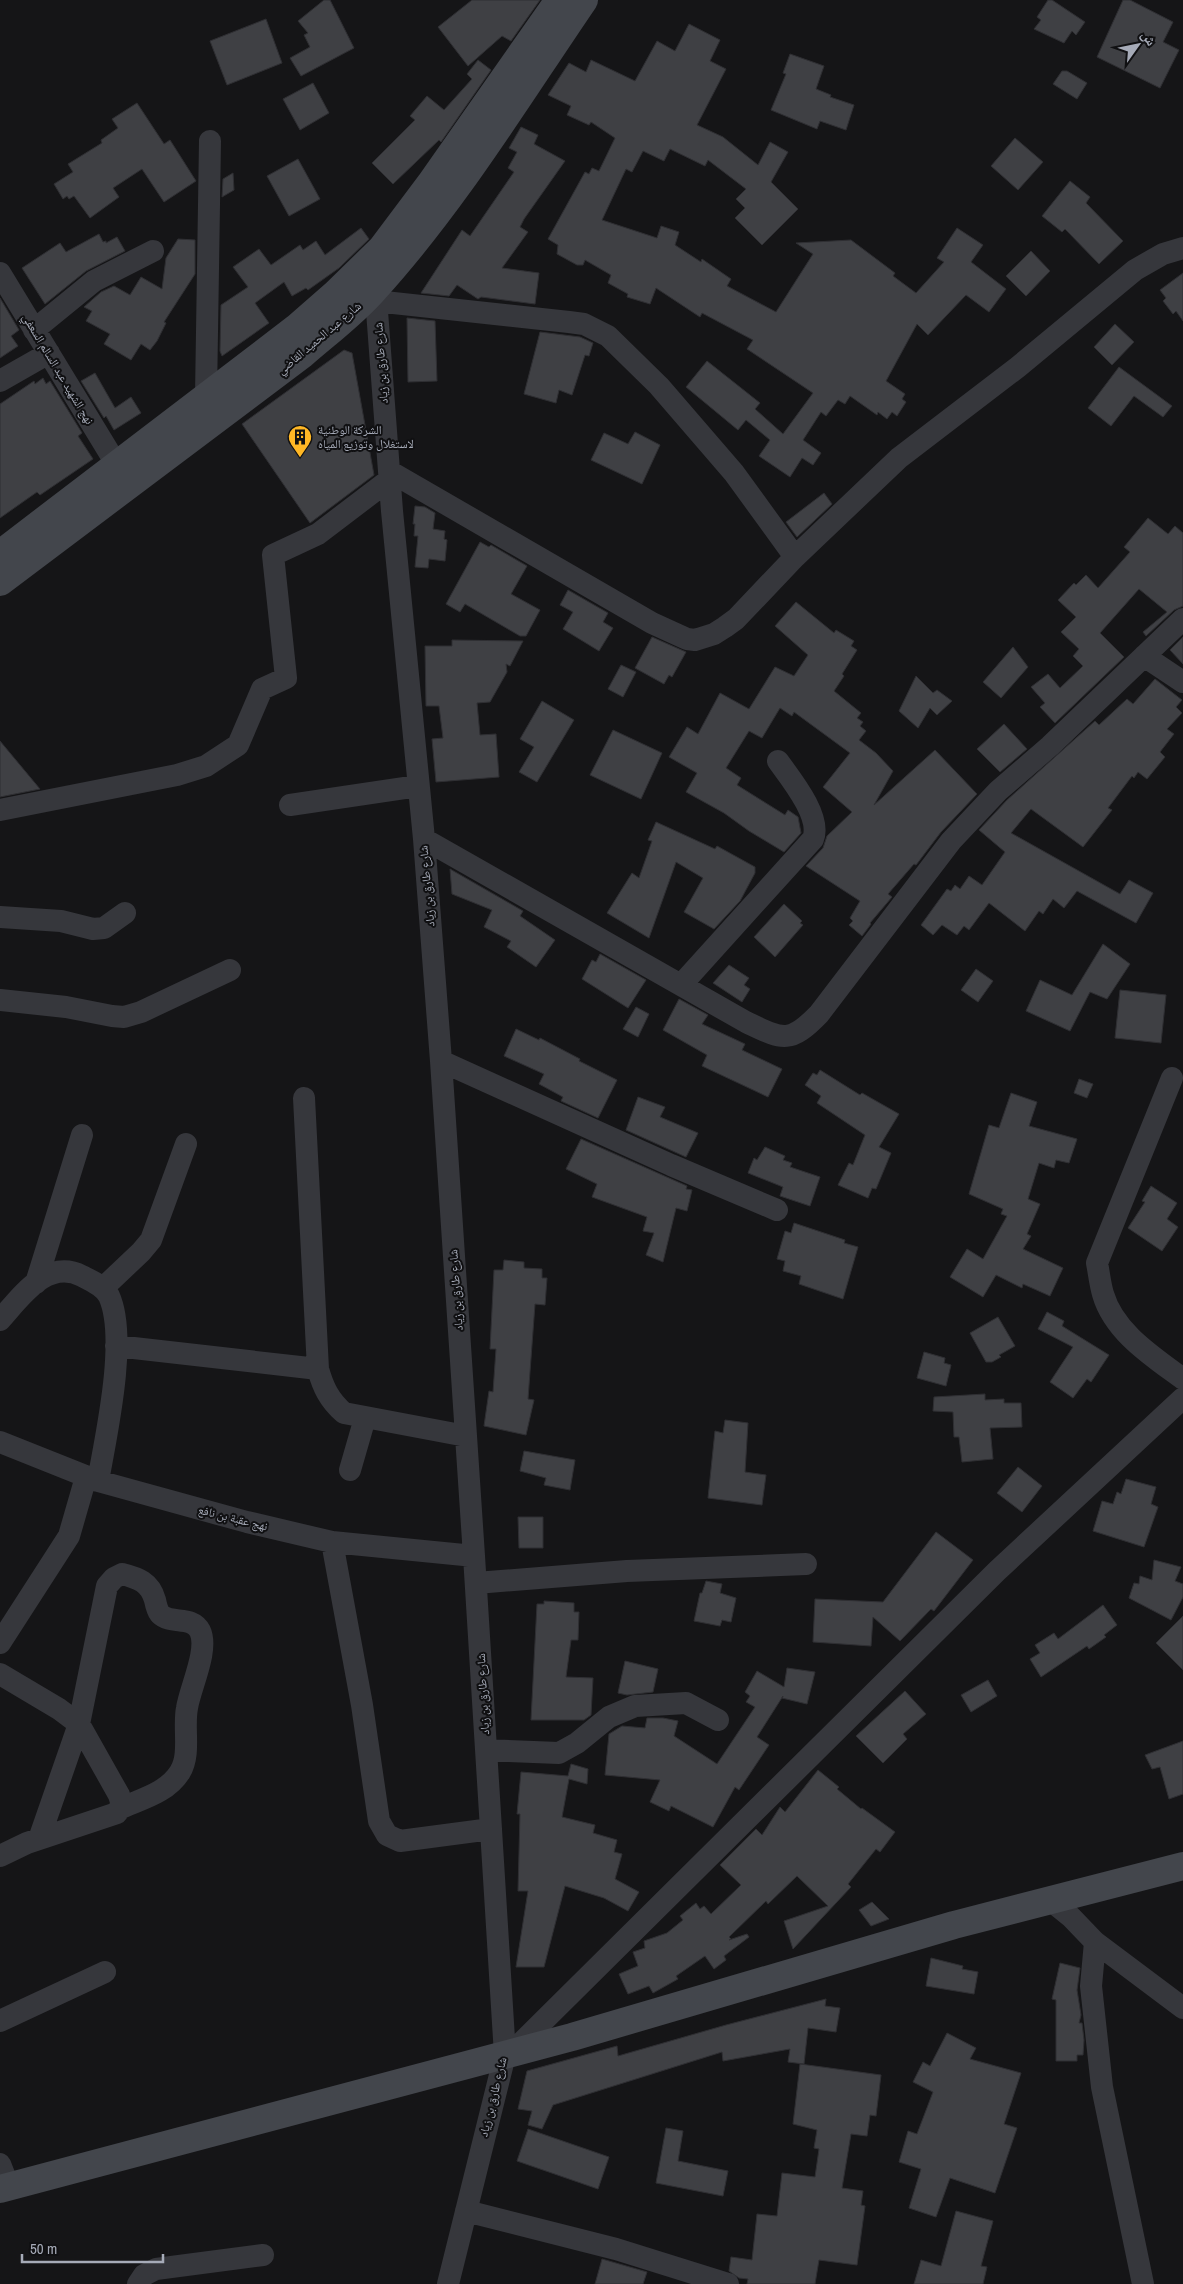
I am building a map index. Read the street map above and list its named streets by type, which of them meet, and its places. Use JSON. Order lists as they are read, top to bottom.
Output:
{
  "streets": {
    "main road": ["شارع عبد الحميد القاضي"],
    "street": ["شارع طارق بن زياد", "نهج الشهيد عبد السالم السعفي", "نهج عقبة بن نافع"]
  },
  "crossings": [
    ["شارع عبد الحميد القاضي", "شارع طارق بن زياد"],
    ["شارع عبد الحميد القاضي", "نهج الشهيد عبد السالم السعفي"],
    ["شارع طارق بن زياد", "نهج عقبة بن نافع"]
  ],
  "places": {
    "building": ["الشركة الوطنية لاستغلال وتوزيع المياه"]
  },
  "scale_bar": "50 m",
  "north": "top right"
}
